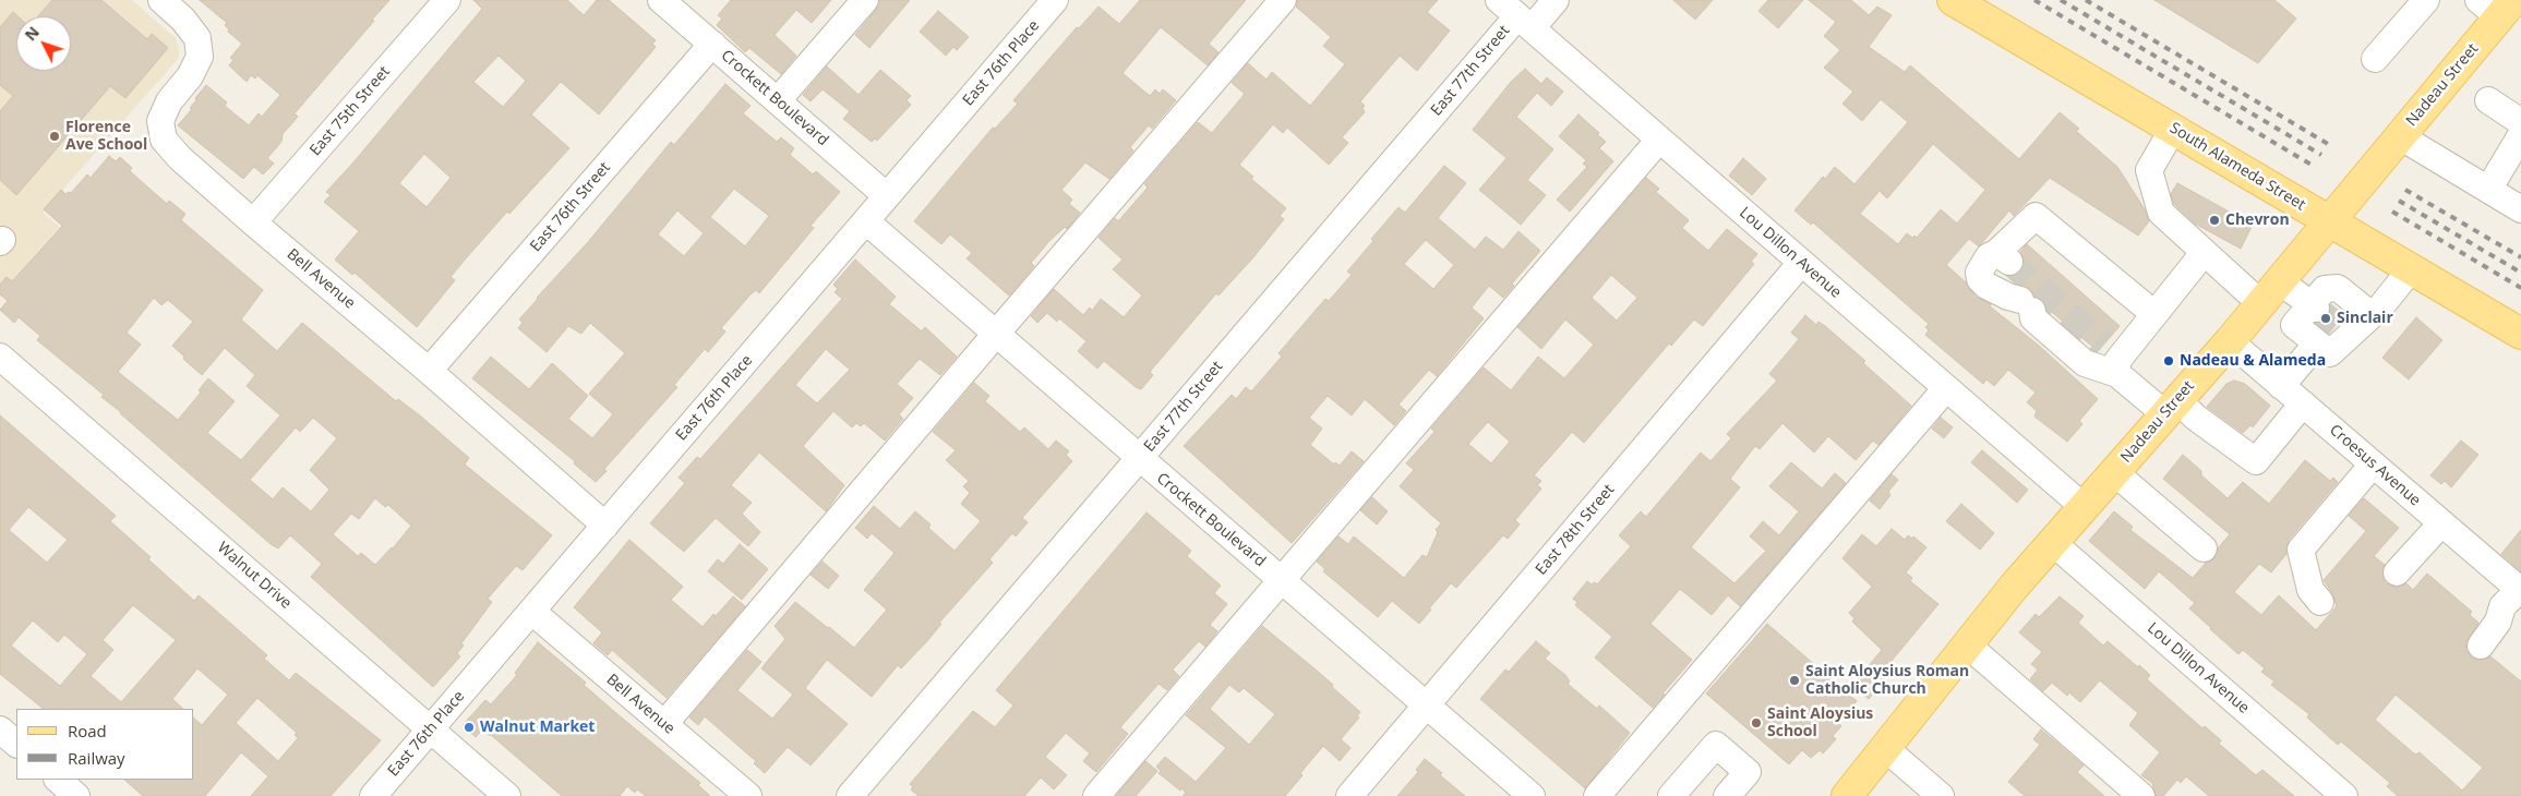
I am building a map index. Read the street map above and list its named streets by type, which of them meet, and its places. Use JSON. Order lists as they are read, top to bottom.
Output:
{
  "streets": {
    "main road": ["Nadeau Street", "South Alameda Street"],
    "street": [
      "East 76th Place",
      "East 77th Street",
      "Crockett Boulevard",
      "East 75th Street",
      "East 76th Street",
      "Lou Dillon Avenue",
      "Bell Avenue",
      "Croesus Avenue",
      "East 78th Street",
      "Walnut Drive"
    ]
  },
  "crossings": [
    ["East 76th Place", "Crockett Boulevard"],
    ["East 76th Place", "Bell Avenue"],
    ["East 76th Place", "Walnut Drive"],
    ["East 77th Street", "Crockett Boulevard"],
    ["East 77th Street", "Lou Dillon Avenue"],
    ["Nadeau Street", "South Alameda Street"],
    ["Nadeau Street", "Lou Dillon Avenue"],
    ["Nadeau Street", "Croesus Avenue"],
    ["Crockett Boulevard", "East 76th Street"],
    ["Crockett Boulevard", "East 78th Street"],
    ["East 75th Street", "Bell Avenue"],
    ["East 76th Street", "Bell Avenue"],
    ["Lou Dillon Avenue", "East 78th Street"]
  ],
  "places": [
    "Florence Ave School",
    "Chevron",
    "Sinclair",
    "Nadeau & Alameda",
    "Saint Aloysius Roman Catholic Church",
    "Saint Aloysius School",
    "Walnut Market"
  ],
  "legend": ["Road", "Railway"],
  "north": "top left"
}
